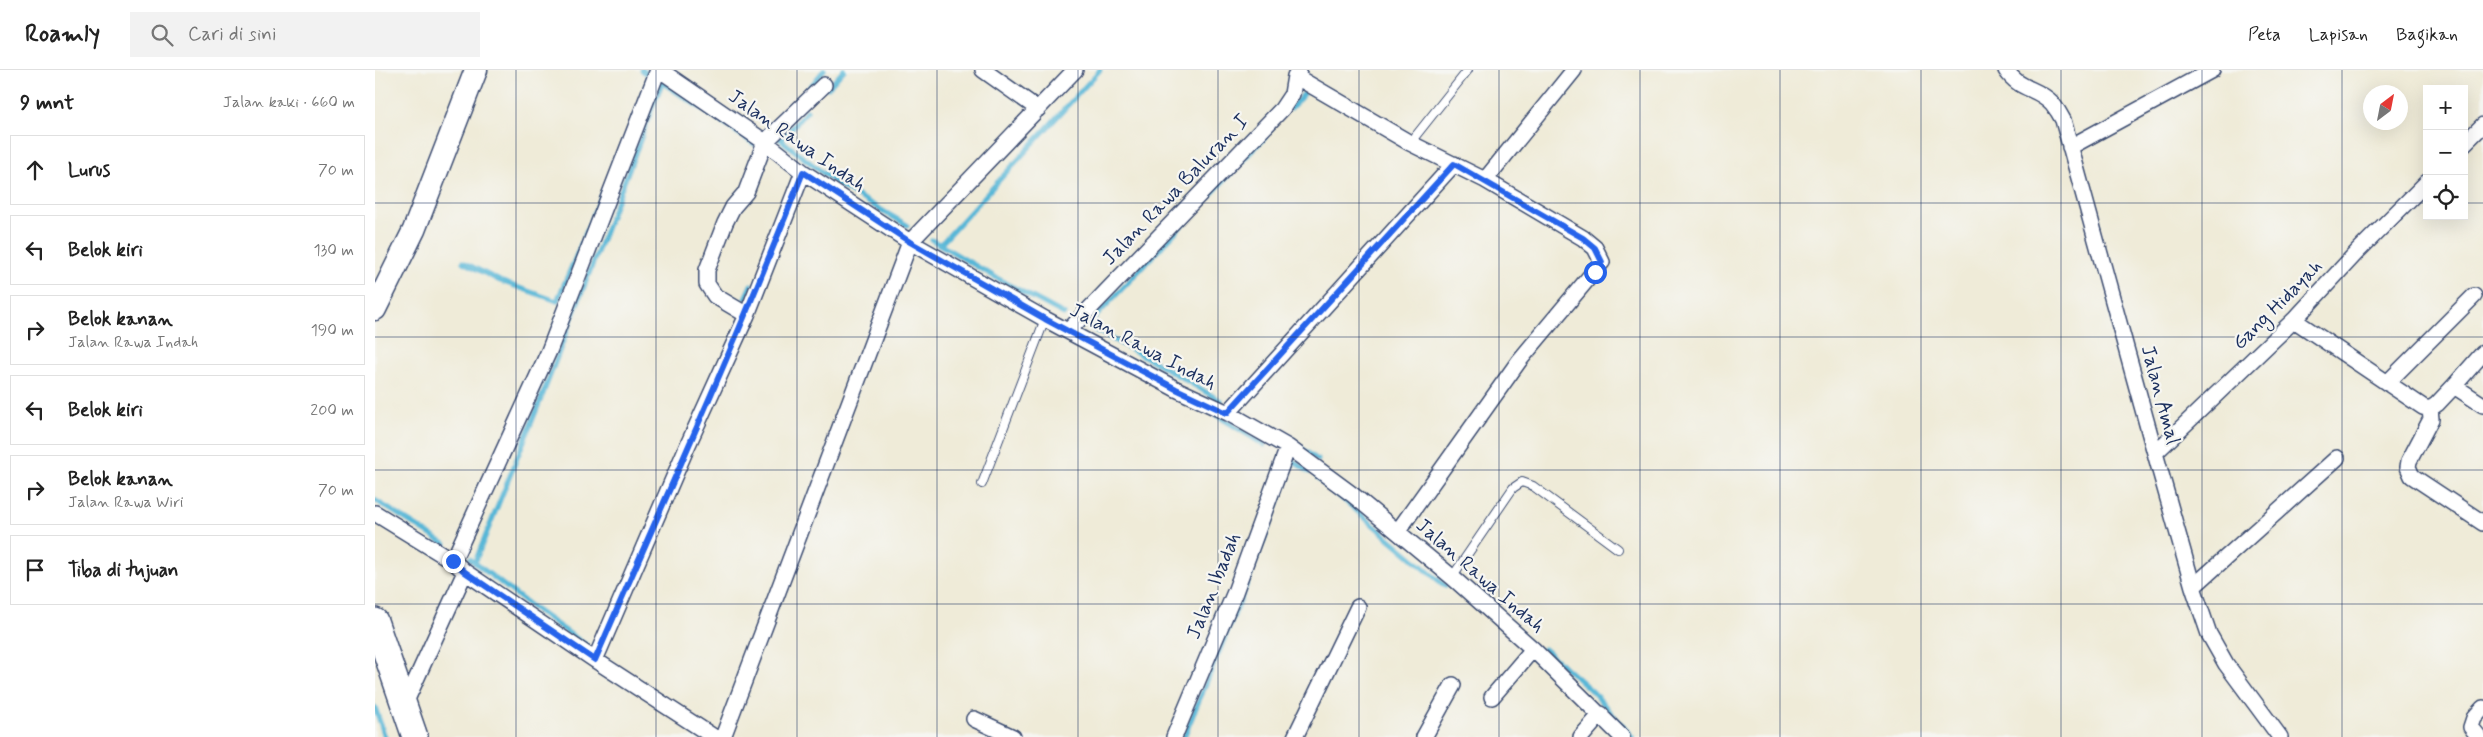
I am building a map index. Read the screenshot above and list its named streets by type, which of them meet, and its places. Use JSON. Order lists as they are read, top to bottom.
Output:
{
  "streets": {
    "street": [
      "Jalan Rawa Indah",
      "Jalan Rawa Baluran I",
      "Gang Hidayah",
      "Jalan Amal",
      "Jalan Ibadah"
    ]
  },
  "crossings": [
    ["Jalan Rawa Indah", "Jalan Rawa Baluran I"],
    ["Jalan Rawa Indah", "Jalan Ibadah"],
    ["Gang Hidayah", "Jalan Amal"]
  ],
  "north": "top right",
  "page": {
    "header": "Roamly",
    "search": "Cari di sini",
    "nav": ["Peta", "Lapisan", "Bagikan"],
    "heading": ["9 mnt", "Jalan kaki · 660 m"],
    "map_buttons": ["+", "−"],
    "list": [
      ["Lurus", "70 m"],
      ["Belok kiri", "130 m"],
      ["Belok kanan", "Jalan Rawa Indah", "190 m"],
      ["Belok kiri", "200 m"],
      ["Belok kanan", "Jalan Rawa Wiri", "70 m"],
      "Tiba di tujuan"
    ]
  }
}
